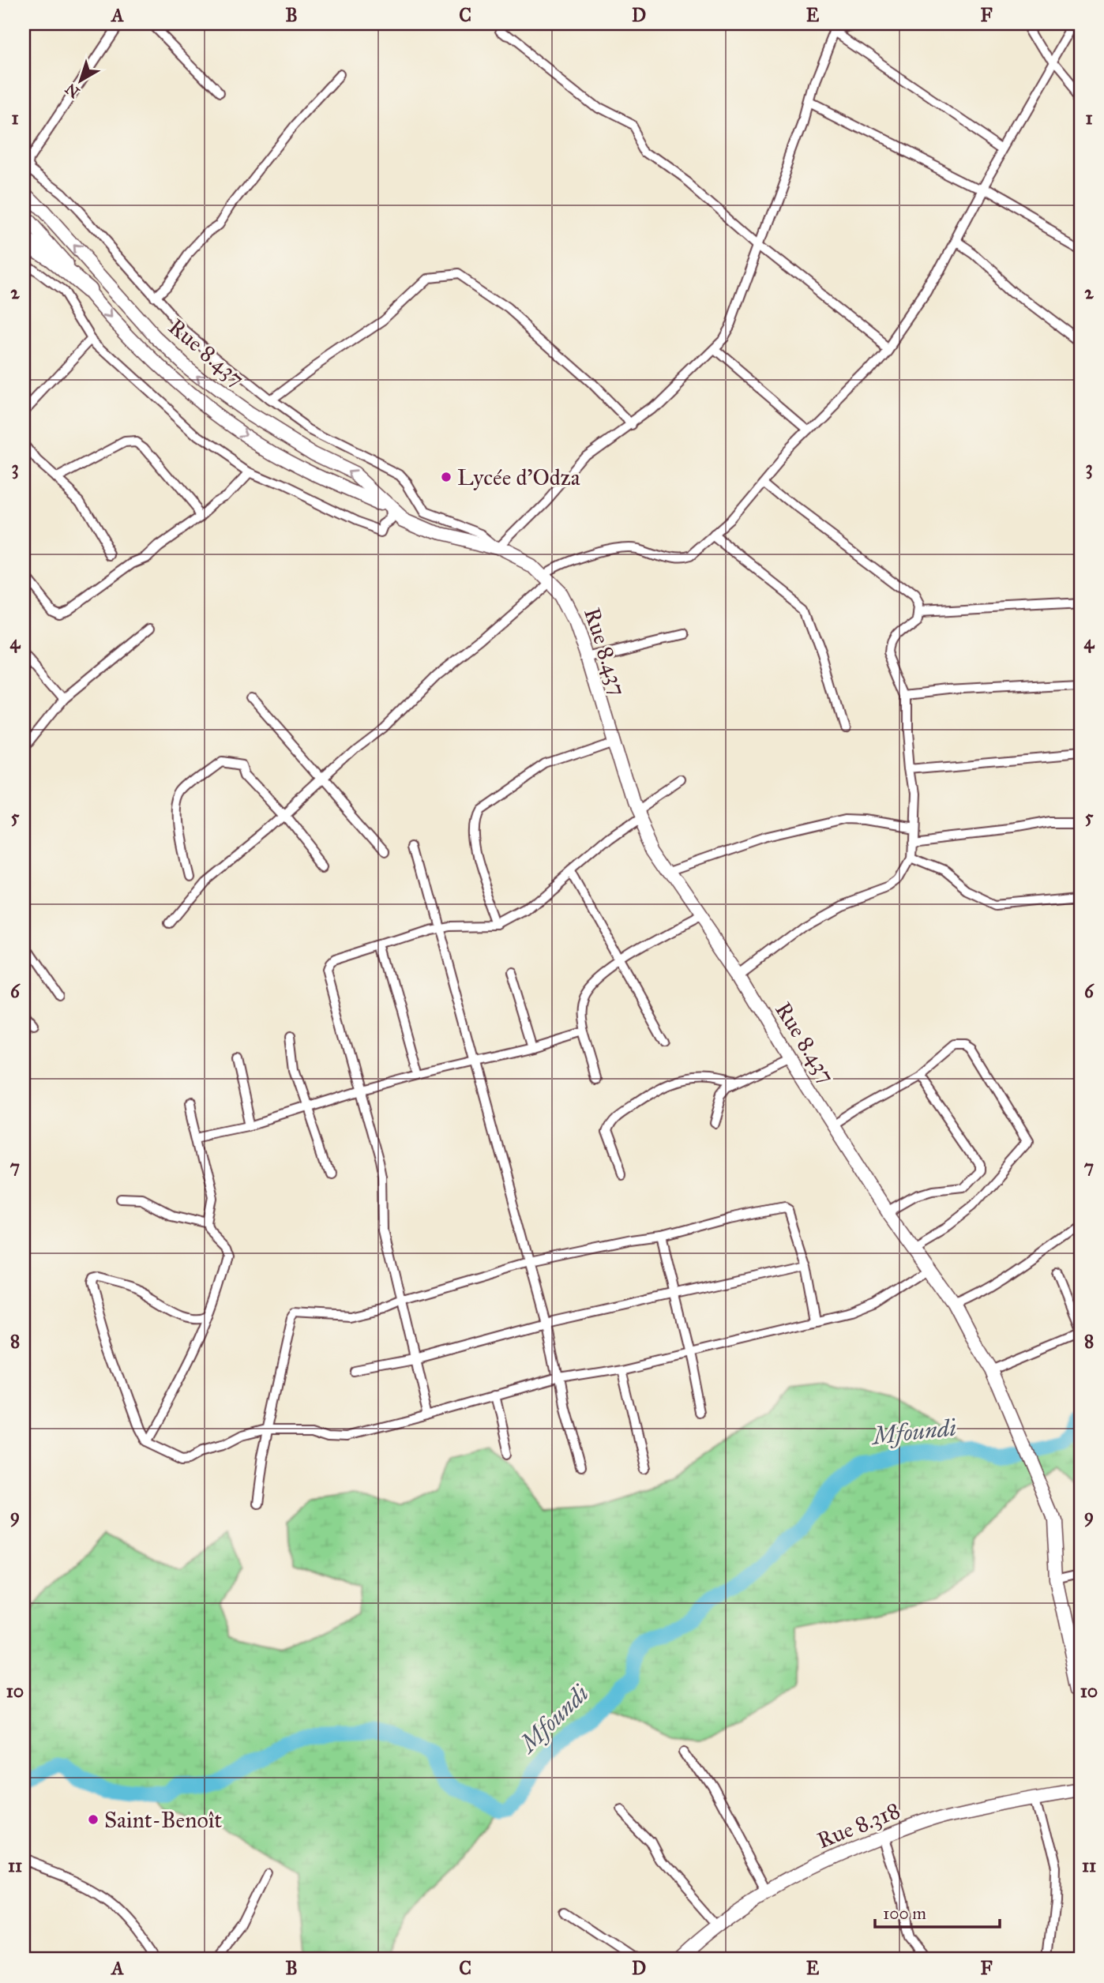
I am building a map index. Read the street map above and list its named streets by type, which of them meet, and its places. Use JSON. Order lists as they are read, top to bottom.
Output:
{
  "streets": {
    "main road": ["Rue 8.437", "Rue 8.318"]
  },
  "water": ["Mfoundi"],
  "places": ["Lycée d'Odza", "Saint-Benoît"],
  "scale_bar": "100 m",
  "north": "bottom left",
  "grid": {
    "columns": [
      "A",
      "B",
      "C",
      "D",
      "E",
      "F"
    ],
    "rows": [
      "1",
      "2",
      "3",
      "4",
      "5",
      "6",
      "7",
      "8",
      "9",
      "10",
      "11"
    ]
  }
}
